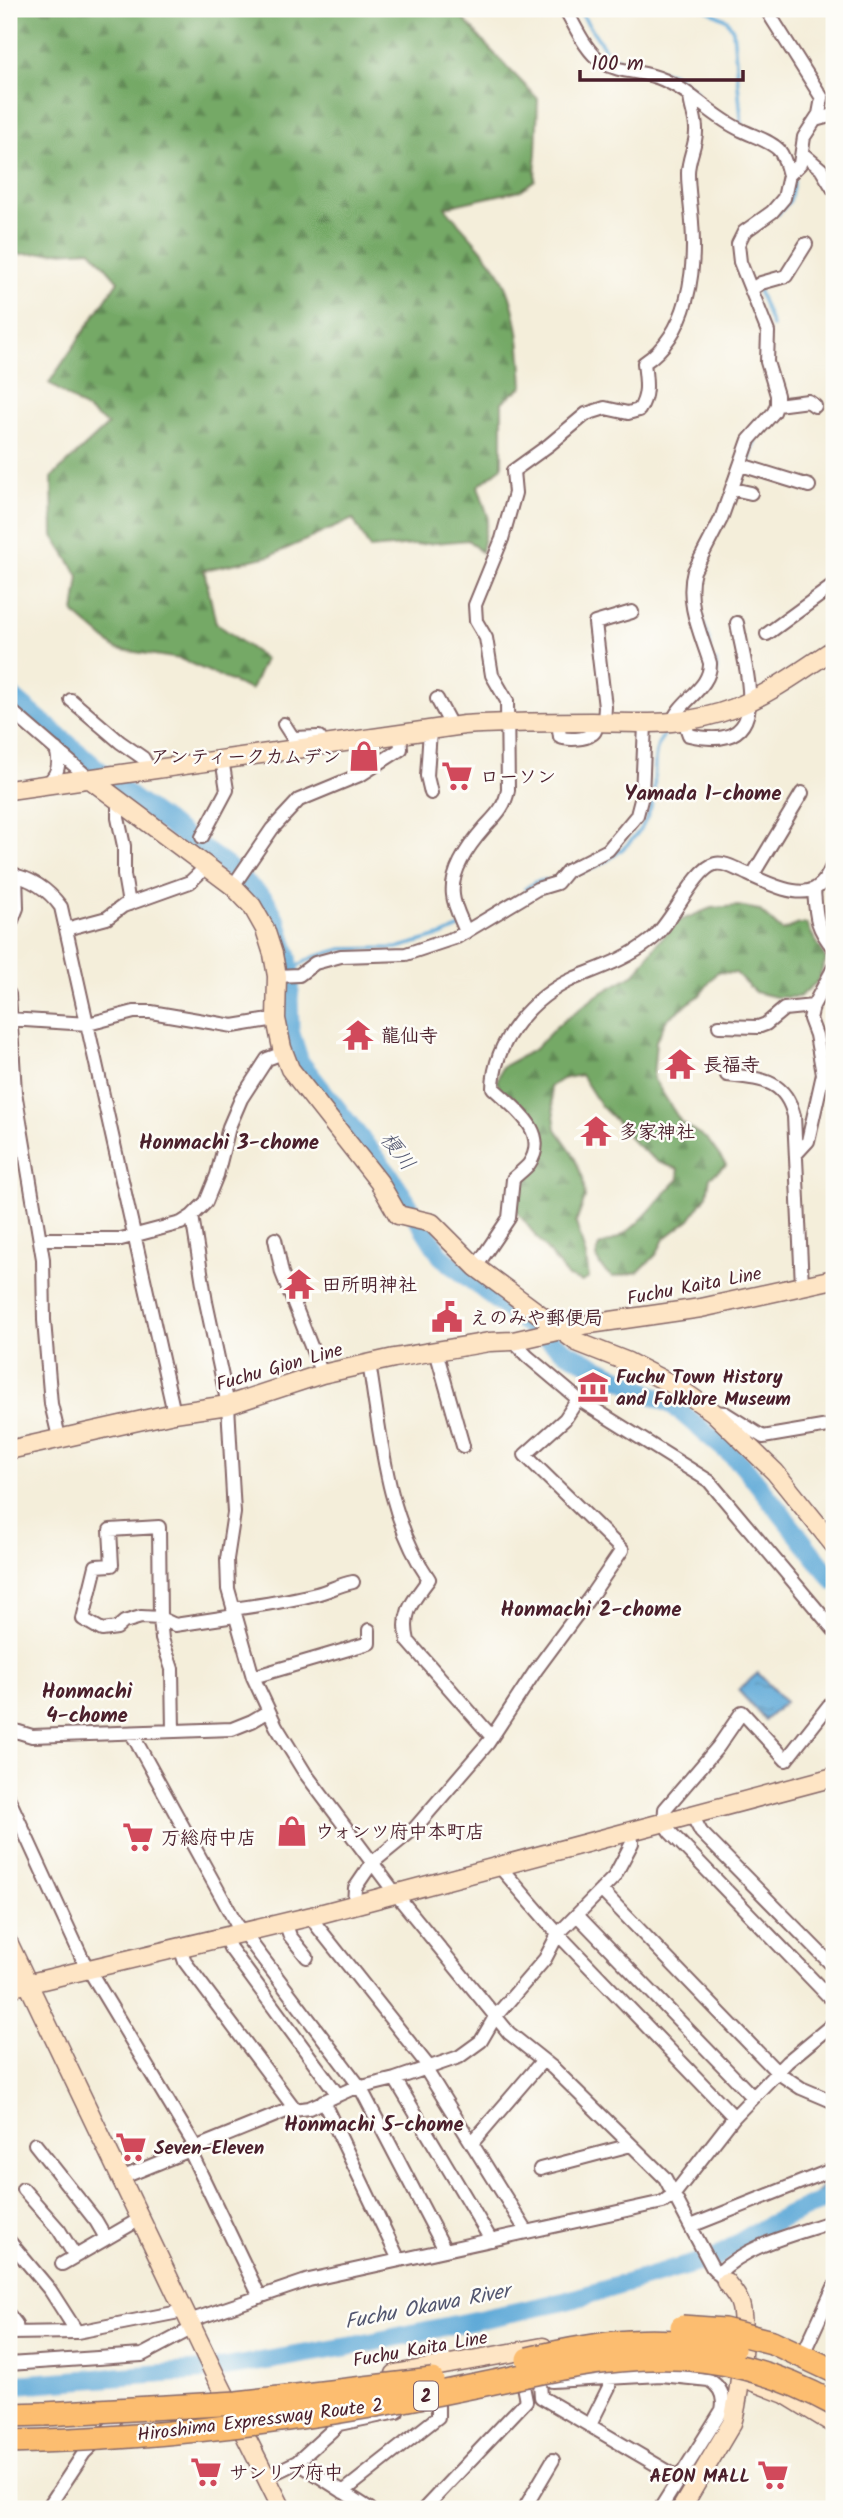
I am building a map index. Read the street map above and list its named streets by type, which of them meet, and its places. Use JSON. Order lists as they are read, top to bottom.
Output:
{
  "streets": {
    "highway": ["2", "Hiroshima Expressway Route 2"],
    "street": ["Fuchu Kaita Line", "Fuchu Gion Line"]
  },
  "crossings": [
    ["Fuchu Kaita Line", "Fuchu Gion Line"]
  ],
  "districts": [
    "Yamada 1-chome",
    "Honmachi 3-chome",
    "Honmachi 2-chome",
    "Honmachi 4-chome",
    "Honmachi 5-chome"
  ],
  "water": ["榎川", "Fuchu Okawa River"],
  "places": {
    "shop": ["アンティークカムデン", "ウォンツ府中本町店"],
    "supermarket": [
      "ローソン",
      "万総府中店",
      "Seven-Eleven",
      "サンリブ府中",
      "AEON MALL"
    ],
    "temple": [
      "龍仙寺",
      "長福寺",
      "多家神社",
      "田所明神社"
    ],
    "public building": ["えのみや郵便局"],
    "museum": ["Fuchu Town History and Folklore Museum"]
  },
  "scale_bar": "100 m"
}
